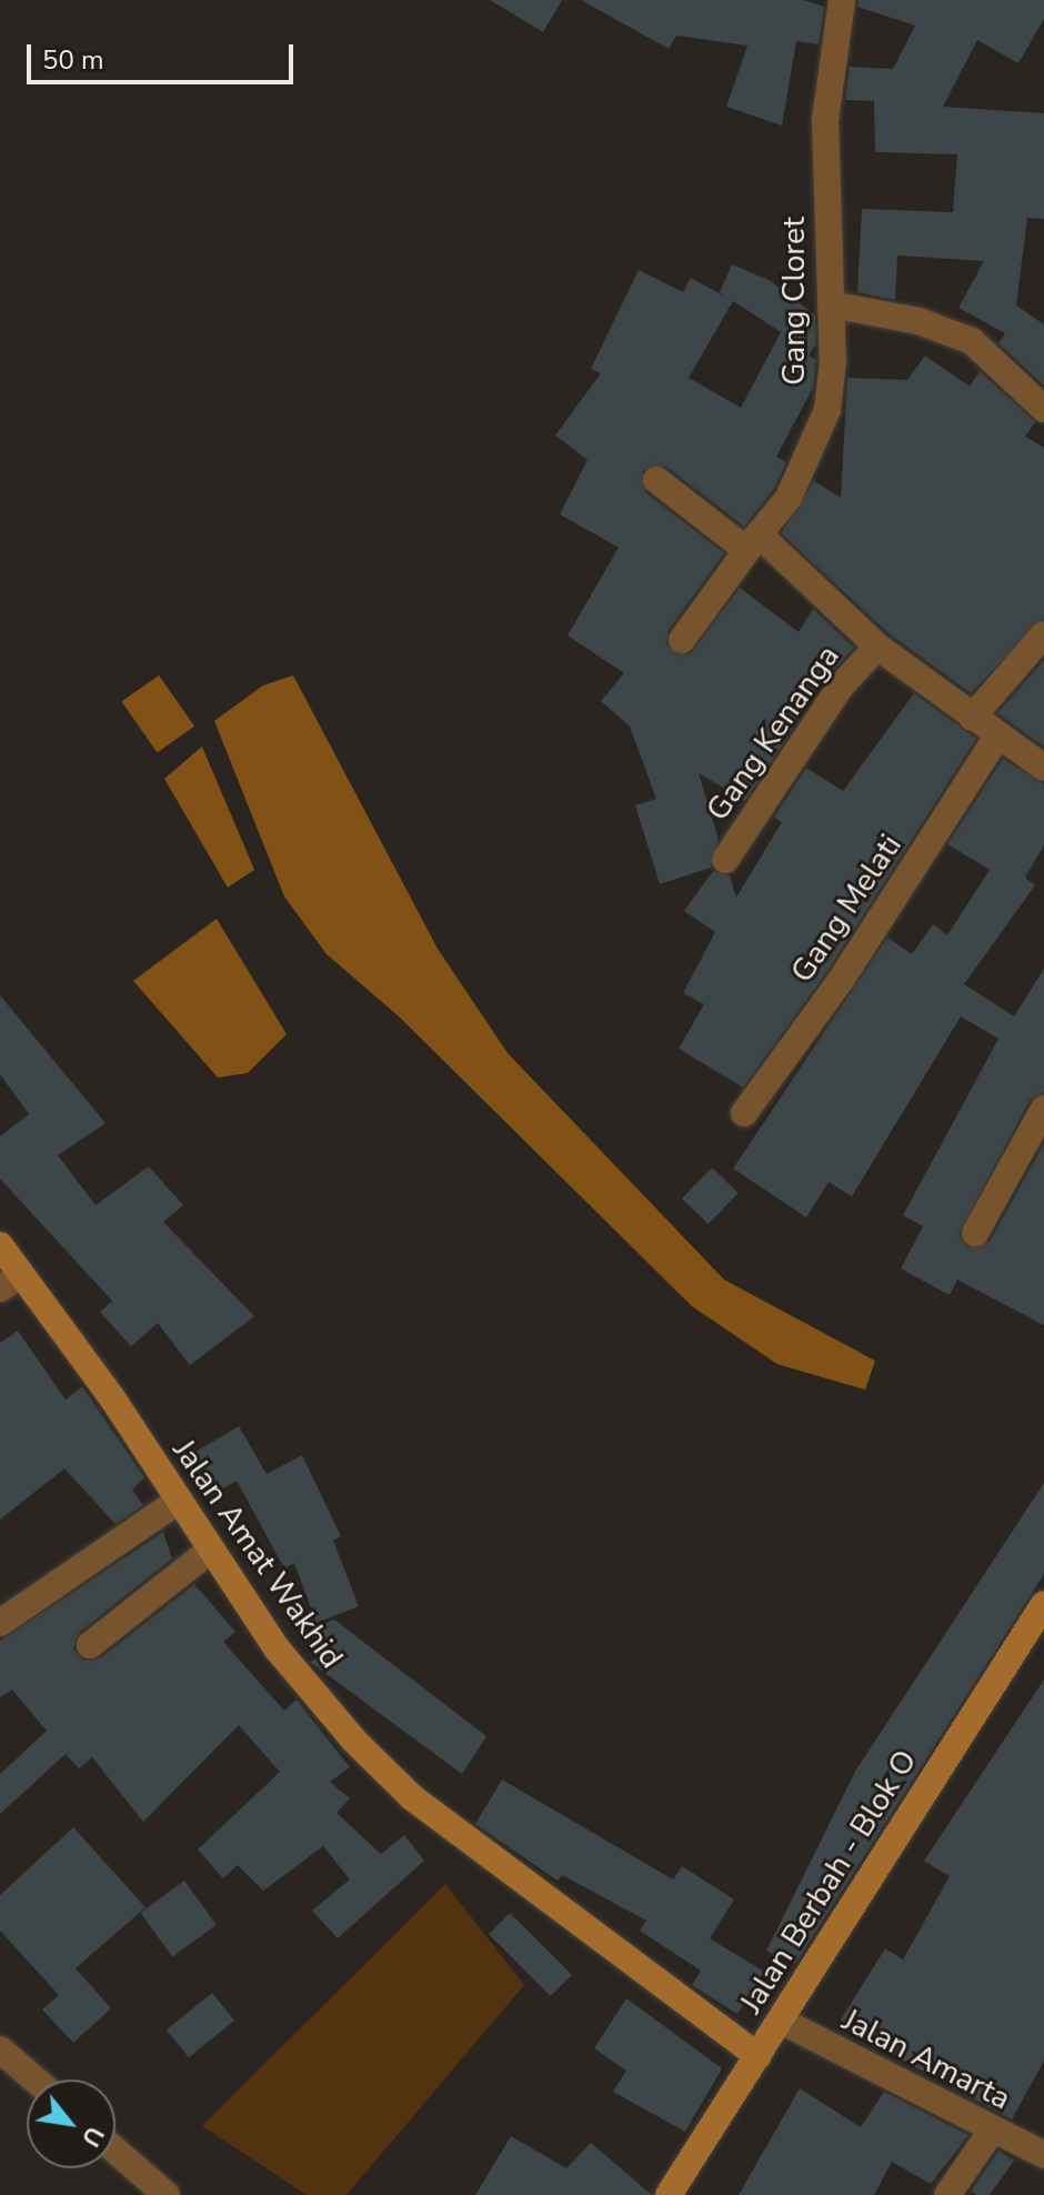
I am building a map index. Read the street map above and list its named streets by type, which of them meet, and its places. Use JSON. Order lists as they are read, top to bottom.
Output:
{
  "streets": {
    "street": [
      "Gang Cloret",
      "Gang Kenanga",
      "Gang Melati",
      "Jalan Amat Wakhid",
      "Jalan Berbah - Blok O",
      "Jalan Amarta"
    ]
  },
  "crossings": [
    ["Jalan Amat Wakhid", "Jalan Berbah - Blok O"],
    ["Jalan Berbah - Blok O", "Jalan Amarta"]
  ],
  "scale_bar": "50 m",
  "north": "bottom right"
}
